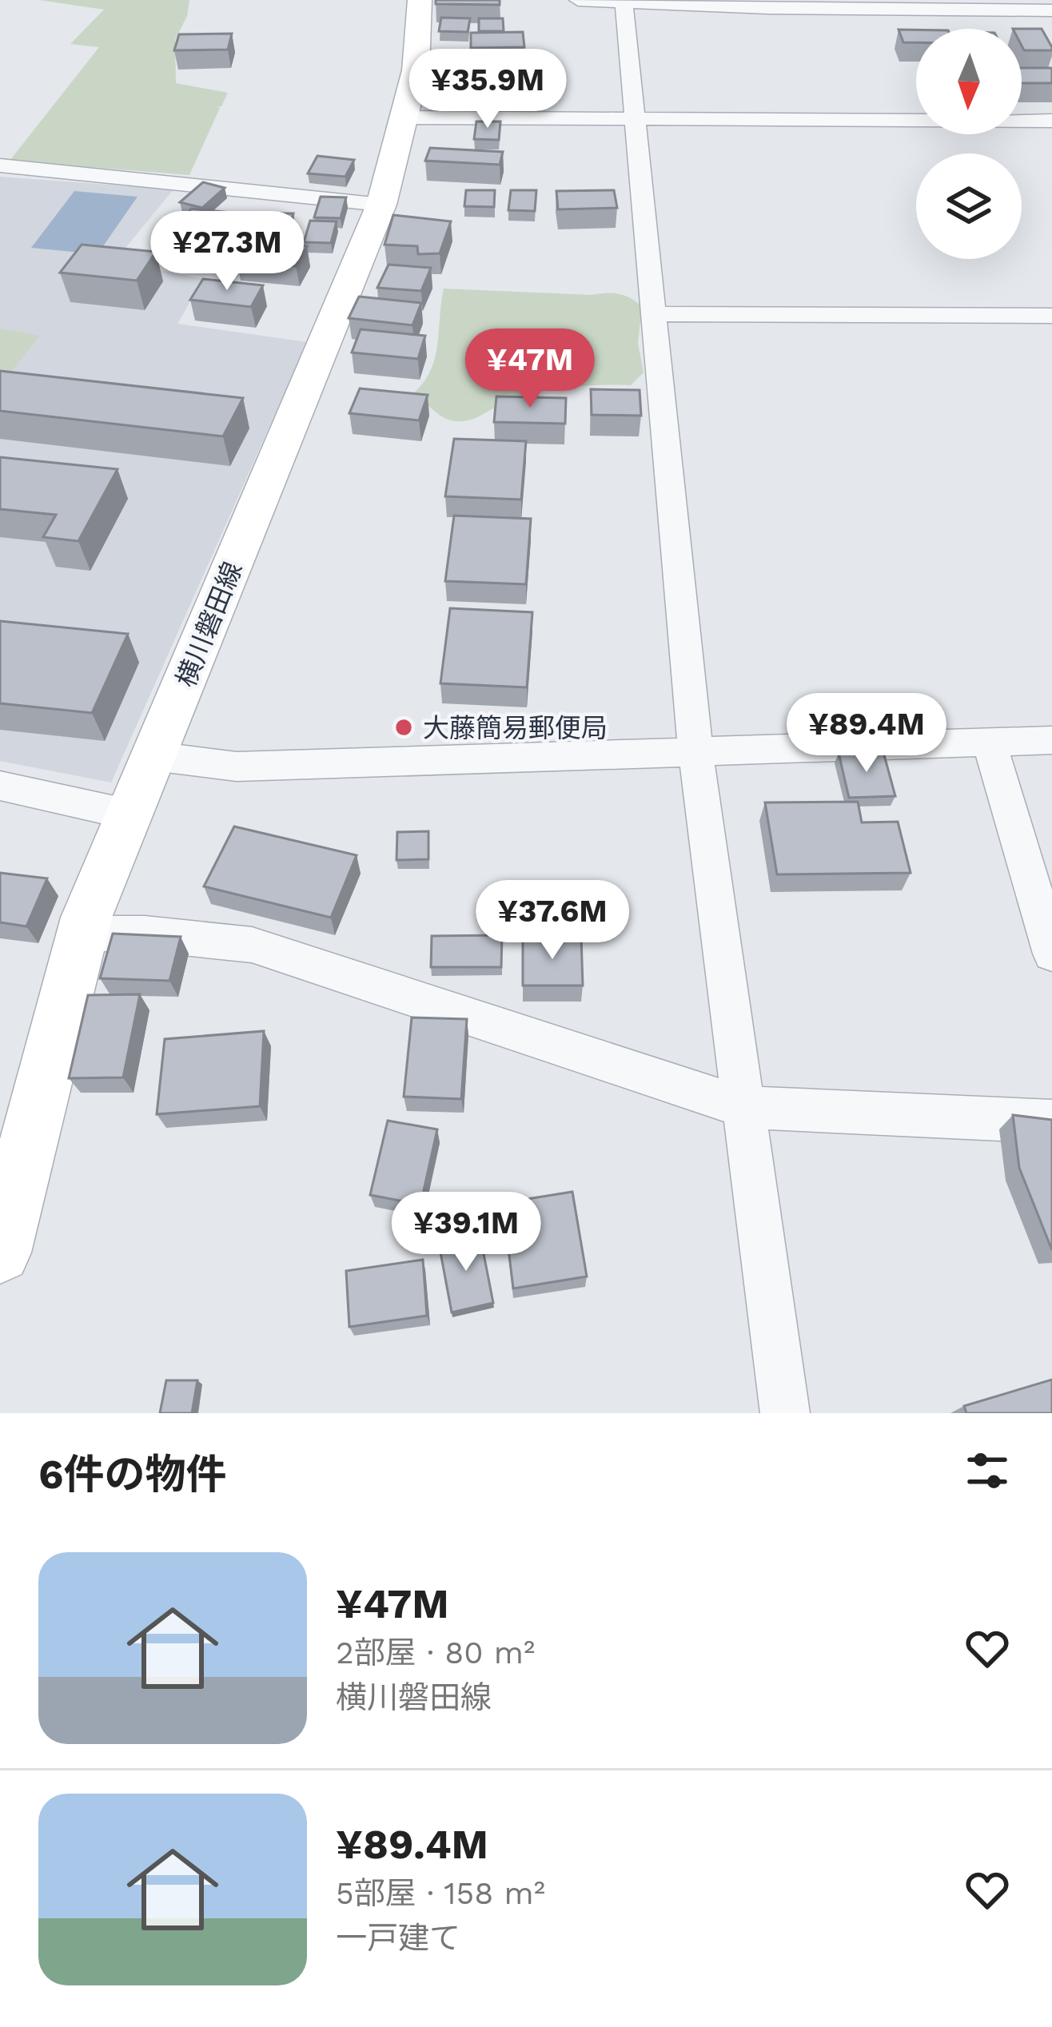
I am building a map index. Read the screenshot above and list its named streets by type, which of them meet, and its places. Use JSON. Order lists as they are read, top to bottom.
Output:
{
  "streets": {
    "main road": ["横川磐田線"]
  },
  "places": ["大藤簡易郵便局"],
  "north": "bottom",
  "page": {
    "price": [
      "¥35.9M",
      "¥27.3M",
      "¥47M",
      "¥89.4M",
      "¥37.6M",
      "¥39.1M"
    ],
    "heading": "6件の物件",
    "list": [
      {
        "name": "¥47M",
        "note": "2部屋 · 80 m² · 横川磐田線"
      },
      {
        "name": "¥89.4M",
        "note": "5部屋 · 158 m² · 一戸建て"
      }
    ]
  }
}
